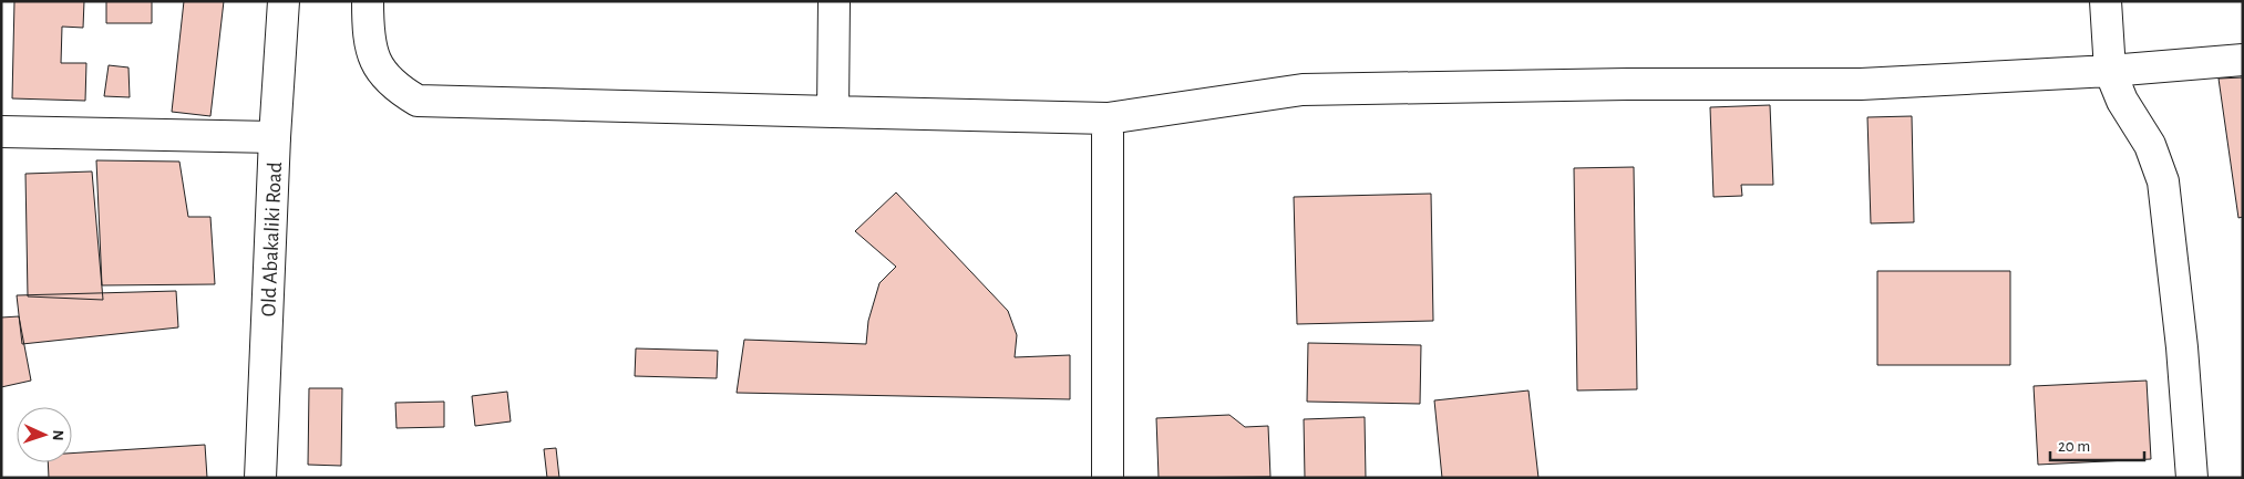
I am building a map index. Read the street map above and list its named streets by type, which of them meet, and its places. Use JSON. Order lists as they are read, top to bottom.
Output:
{
  "streets": {
    "street": ["Old Abakaliki Road"]
  },
  "scale_bar": "20 m",
  "north": "right"
}
